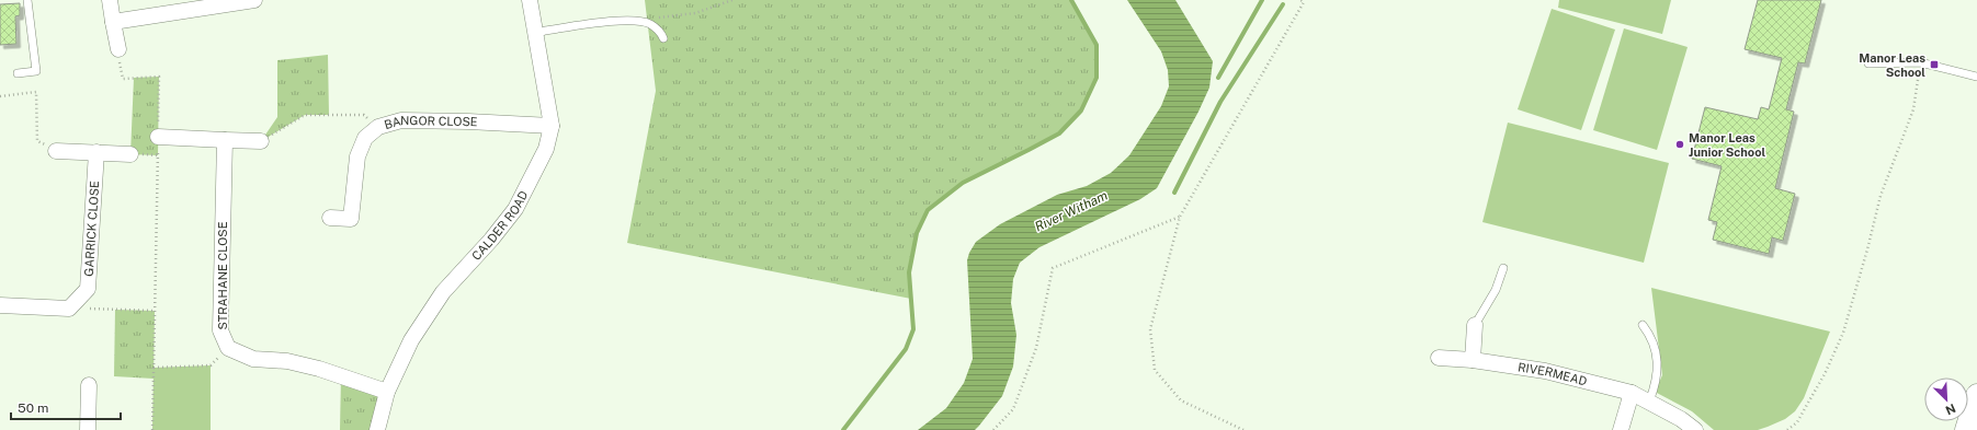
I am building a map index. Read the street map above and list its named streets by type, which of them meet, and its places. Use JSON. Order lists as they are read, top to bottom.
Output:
{
  "streets": {
    "street": [
      "BANGOR CLOSE",
      "CALDER ROAD",
      "GARRICK CLOSE",
      "STRAHANE CLOSE",
      "RIVERMEAD"
    ]
  },
  "crossings": [
    ["BANGOR CLOSE", "CALDER ROAD"]
  ],
  "water": ["River Witham"],
  "places": {
    "transit": ["Manor Leas School"],
    "other": ["Manor Leas Junior School"]
  },
  "scale_bar": "50 m",
  "north": "bottom right"
}
